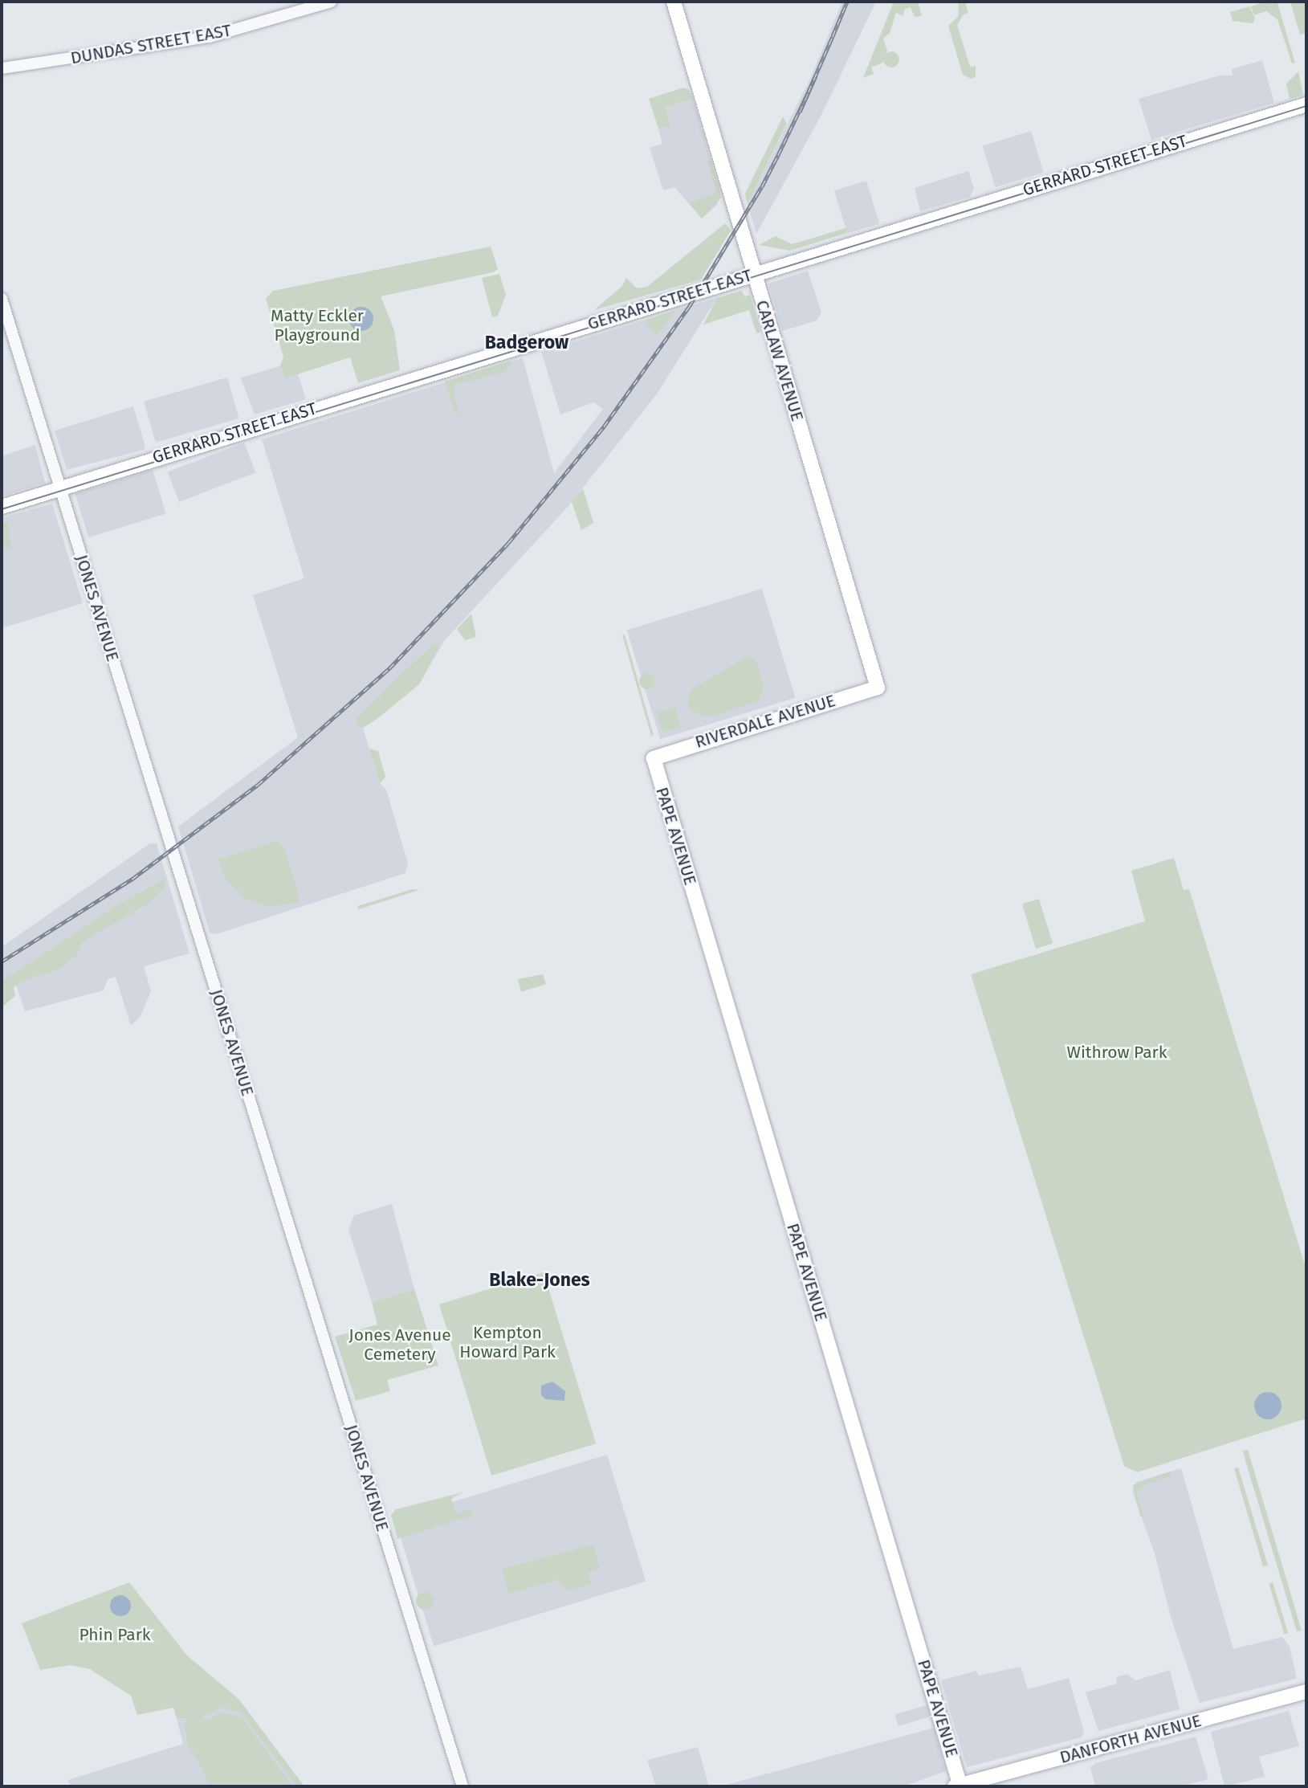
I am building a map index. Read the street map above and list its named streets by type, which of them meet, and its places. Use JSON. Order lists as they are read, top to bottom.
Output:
{
  "streets": {
    "main road": [
      "GERRARD STREET EAST",
      "CARLAW AVENUE",
      "RIVERDALE AVENUE",
      "PAPE AVENUE",
      "DANFORTH AVENUE"
    ],
    "street": ["DUNDAS STREET EAST", "JONES AVENUE"]
  },
  "crossings": [
    ["GERRARD STREET EAST", "CARLAW AVENUE"],
    ["GERRARD STREET EAST", "JONES AVENUE"],
    ["CARLAW AVENUE", "RIVERDALE AVENUE"],
    ["RIVERDALE AVENUE", "PAPE AVENUE"],
    ["PAPE AVENUE", "DANFORTH AVENUE"]
  ],
  "districts": ["Badgerow", "Blake-Jones"],
  "parks": [
    "Matty Eckler Playground",
    "Withrow Park",
    "Kempton Howard Park",
    "Jones Avenue Cemetery",
    "Phin Park"
  ]
}
